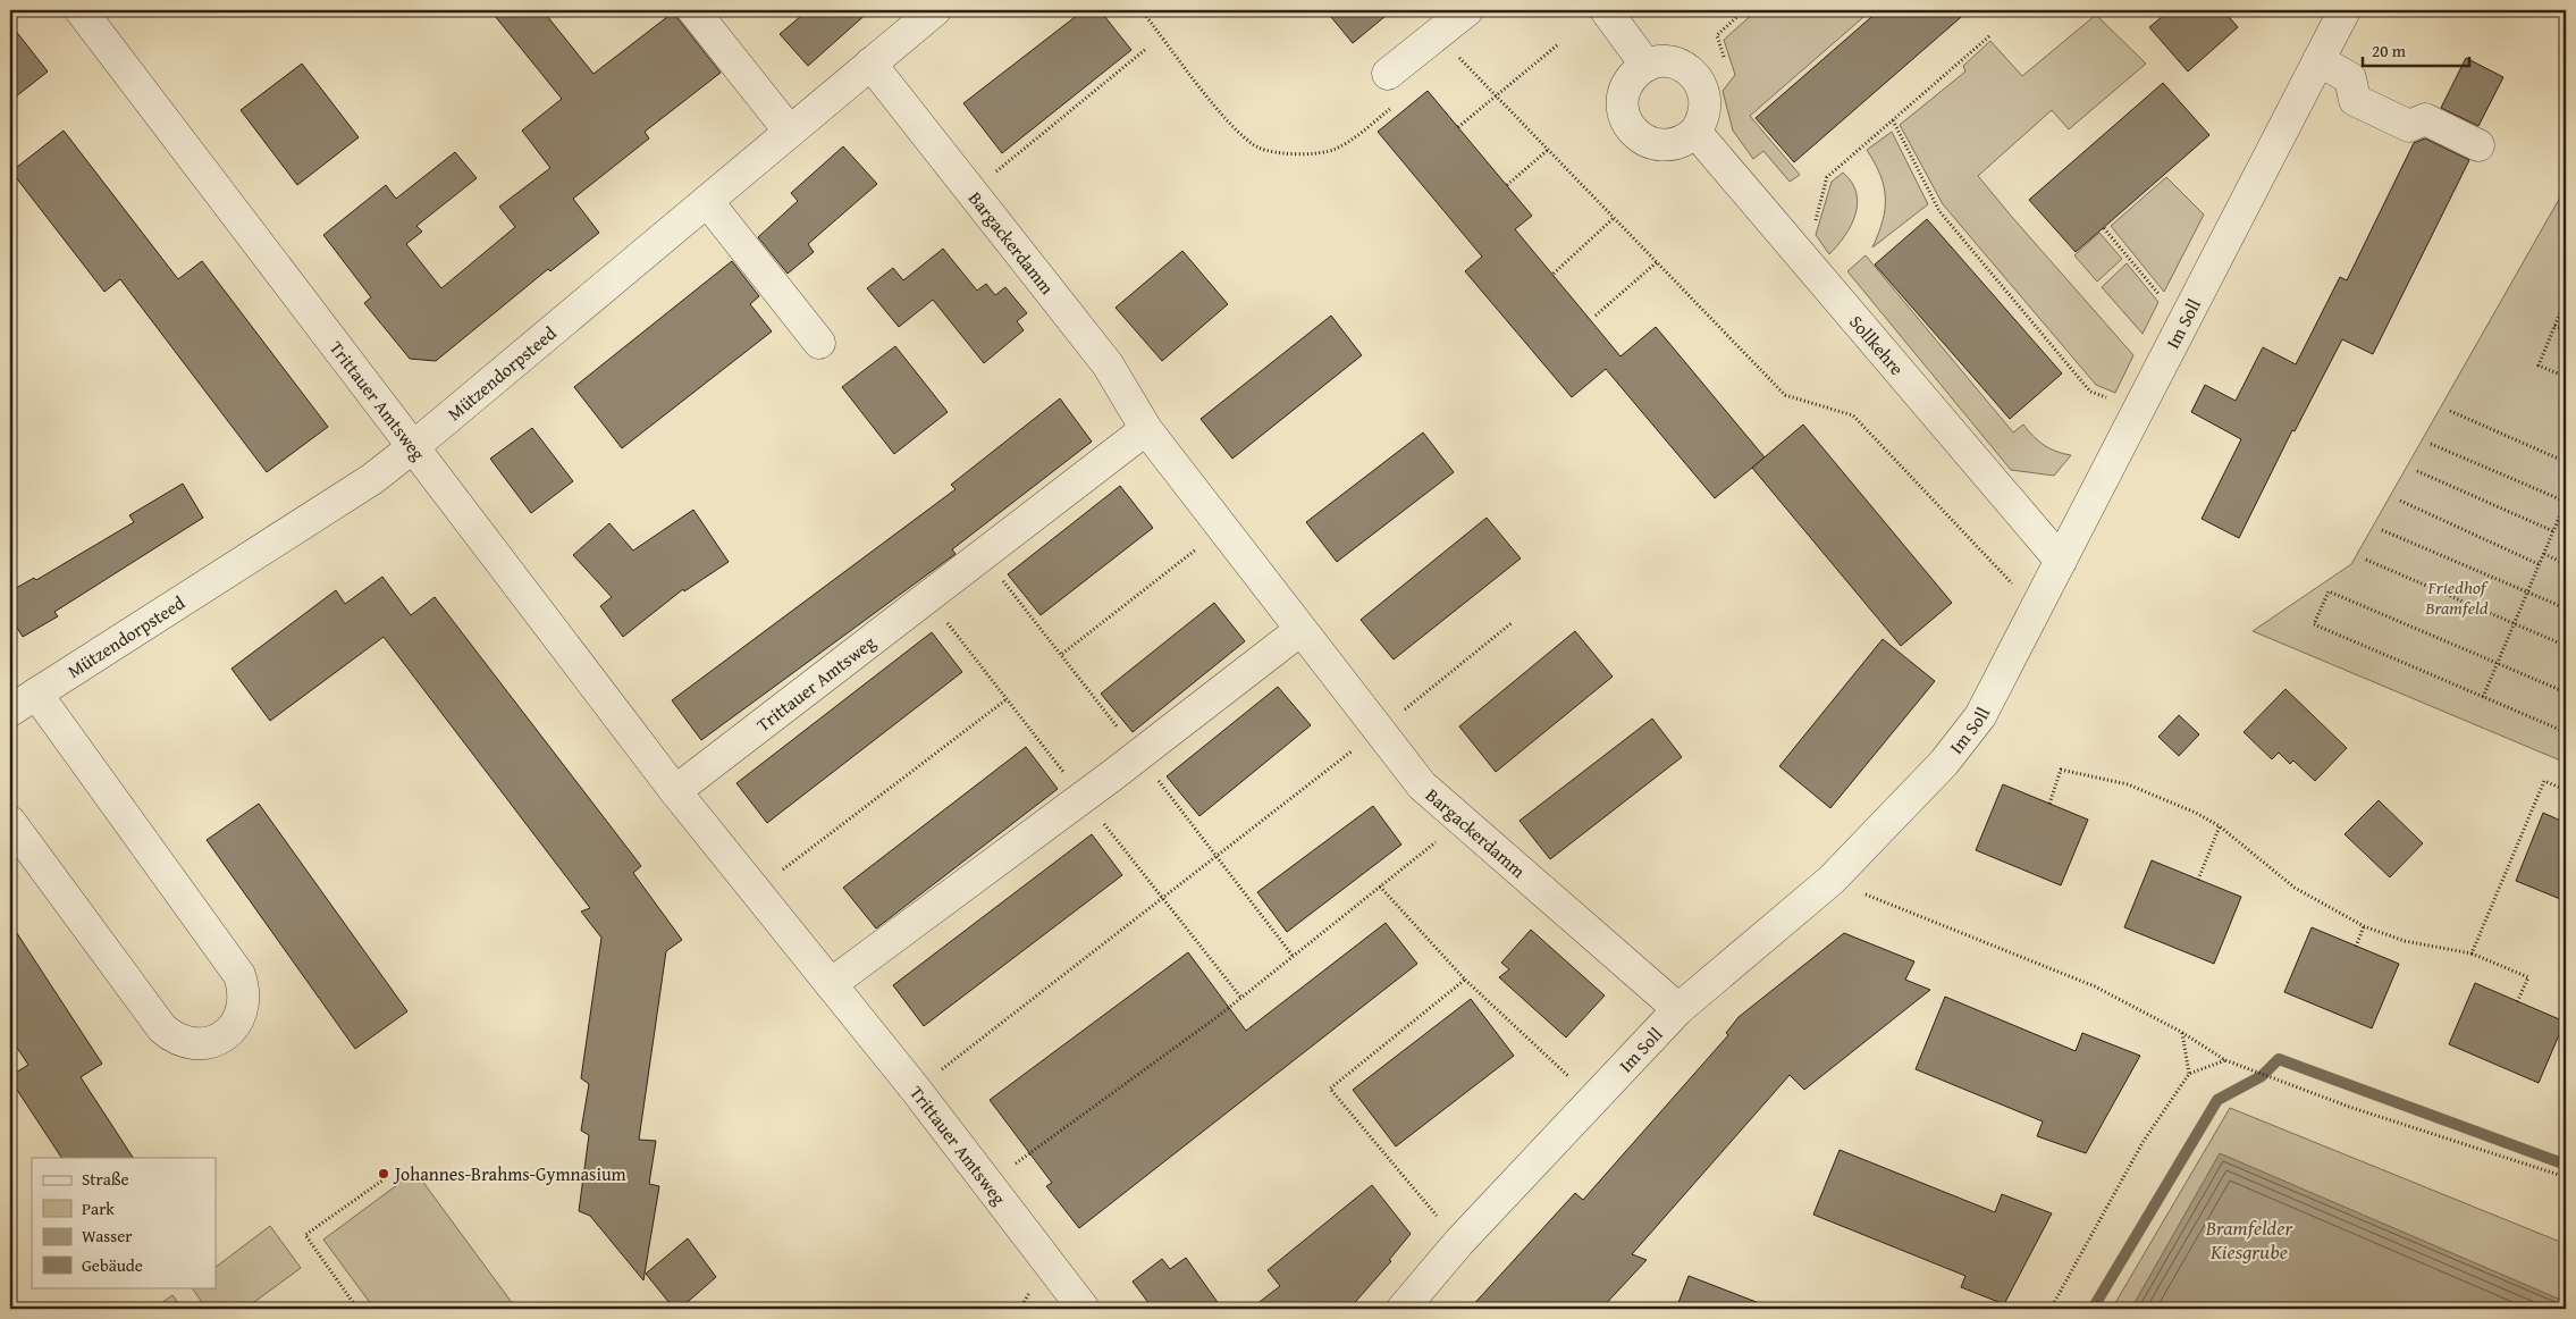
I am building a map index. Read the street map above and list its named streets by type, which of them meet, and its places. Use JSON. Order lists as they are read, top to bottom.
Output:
{
  "streets": {
    "street": [
      "Bargackerdamm",
      "Im Soll",
      "Sollkehre",
      "Mützendorpsteed",
      "Trittauer Amtsweg"
    ]
  },
  "crossings": [
    ["Bargackerdamm", "Im Soll"],
    ["Bargackerdamm", "Mützendorpsteed"],
    ["Bargackerdamm", "Trittauer Amtsweg"],
    ["Im Soll", "Sollkehre"],
    ["Mützendorpsteed", "Trittauer Amtsweg"]
  ],
  "water": ["Bramfelder Kiesgrube"],
  "parks": ["Friedhof Bramfeld"],
  "places": ["Johannes-Brahms-Gymnasium"],
  "legend": [
    "Straße",
    "Park",
    "Wasser",
    "Gebäude"
  ],
  "scale_bar": "20 m"
}
